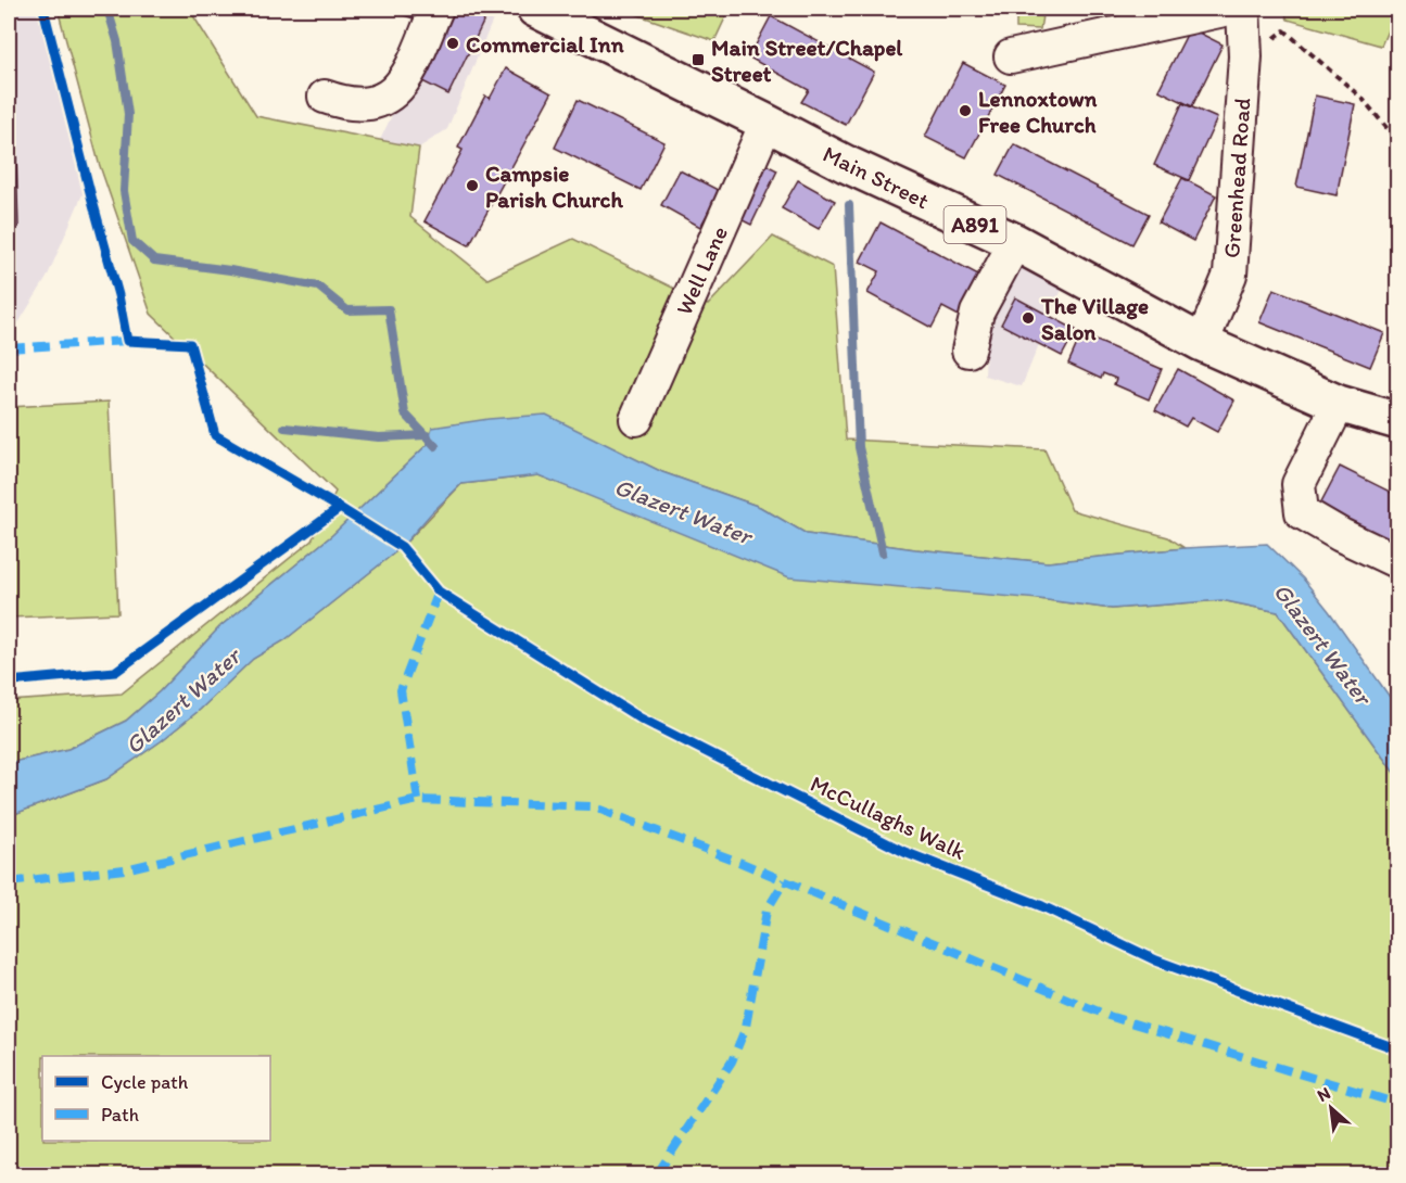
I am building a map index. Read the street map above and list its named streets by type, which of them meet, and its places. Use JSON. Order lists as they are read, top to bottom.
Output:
{
  "streets": {
    "main road": ["Main Street", "A891"],
    "street": ["Greenhead Road", "Well Lane"],
    "cycle path": ["McCullaghs Walk"]
  },
  "crossings": [
    ["Main Street", "Greenhead Road"],
    ["Main Street", "Well Lane"]
  ],
  "water": ["Glazert Water"],
  "places": {
    "other": [
      "Commercial Inn",
      "Lennoxtown Free Church",
      "Campsie Parish Church",
      "The Village Salon"
    ],
    "transit": ["Main Street/Chapel Street"]
  },
  "legend": ["Cycle path", "Path"],
  "north": "top left"
}
